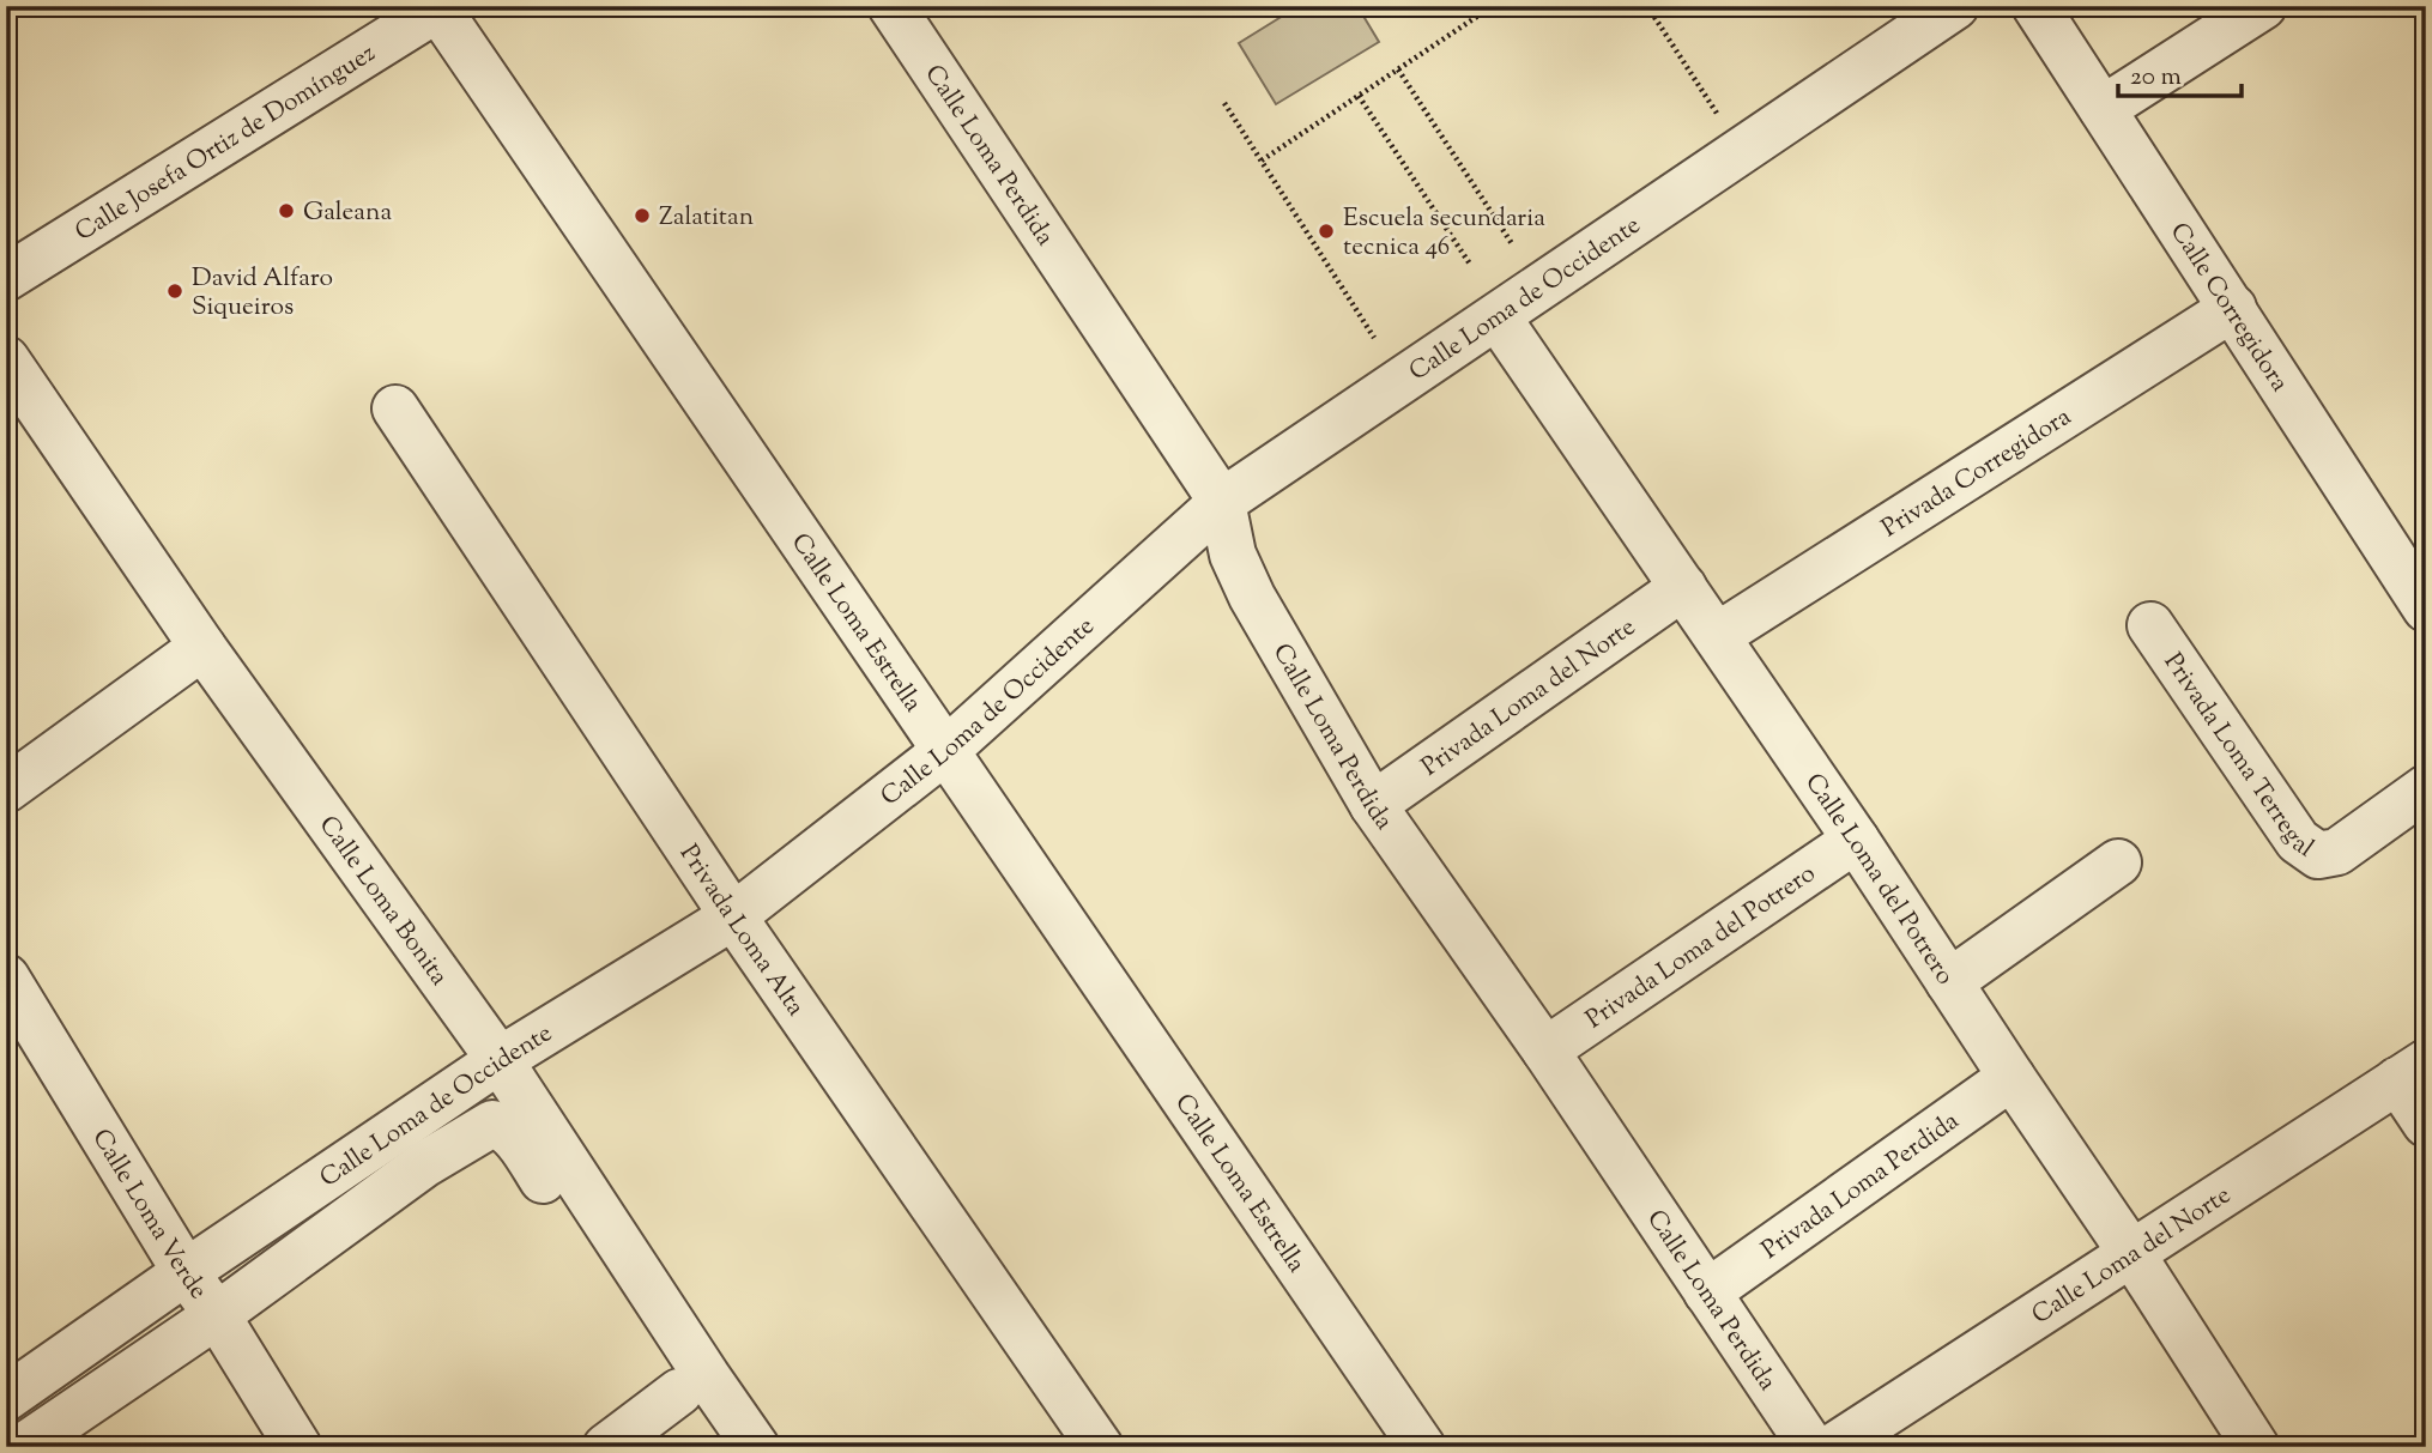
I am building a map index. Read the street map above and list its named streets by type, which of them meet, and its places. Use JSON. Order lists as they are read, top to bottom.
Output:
{
  "streets": {
    "street": [
      "Calle Josefa Ortiz de Domínguez",
      "Calle Loma Perdida",
      "Calle Loma de Occidente",
      "Calle Corregidora",
      "Privada Corregidora",
      "Calle Loma Estrella",
      "Privada Loma del Norte",
      "Privada Loma Terregal",
      "Calle Loma del Potrero",
      "Calle Loma Bonita",
      "Privada Loma Alta",
      "Privada Loma del Potrero",
      "Privada Loma Perdida",
      "Calle Loma Verde",
      "Calle Loma del Norte"
    ]
  },
  "crossings": [
    ["Calle Josefa Ortiz de Domínguez", "Calle Loma Estrella"],
    ["Calle Loma Perdida", "Calle Loma de Occidente"],
    ["Calle Loma Perdida", "Privada Loma del Norte"],
    ["Calle Loma Perdida", "Privada Loma del Potrero"],
    ["Calle Loma Perdida", "Privada Loma Perdida"],
    ["Calle Loma de Occidente", "Calle Loma Estrella"],
    ["Calle Loma de Occidente", "Calle Loma del Potrero"],
    ["Calle Loma de Occidente", "Calle Loma Bonita"],
    ["Calle Loma de Occidente", "Privada Loma Alta"],
    ["Calle Loma de Occidente", "Calle Loma Verde"],
    ["Calle Corregidora", "Privada Corregidora"],
    ["Privada Corregidora", "Calle Loma del Potrero"],
    ["Privada Loma del Norte", "Calle Loma del Potrero"],
    ["Calle Loma del Potrero", "Privada Loma del Potrero"],
    ["Calle Loma del Potrero", "Privada Loma Perdida"],
    ["Calle Loma del Potrero", "Calle Loma del Norte"]
  ],
  "places": [
    "Galeana",
    "Zalatitan",
    "Escuela secundaria tecnica 46",
    "David Alfaro Siqueiros"
  ],
  "scale_bar": "20 m"
}
